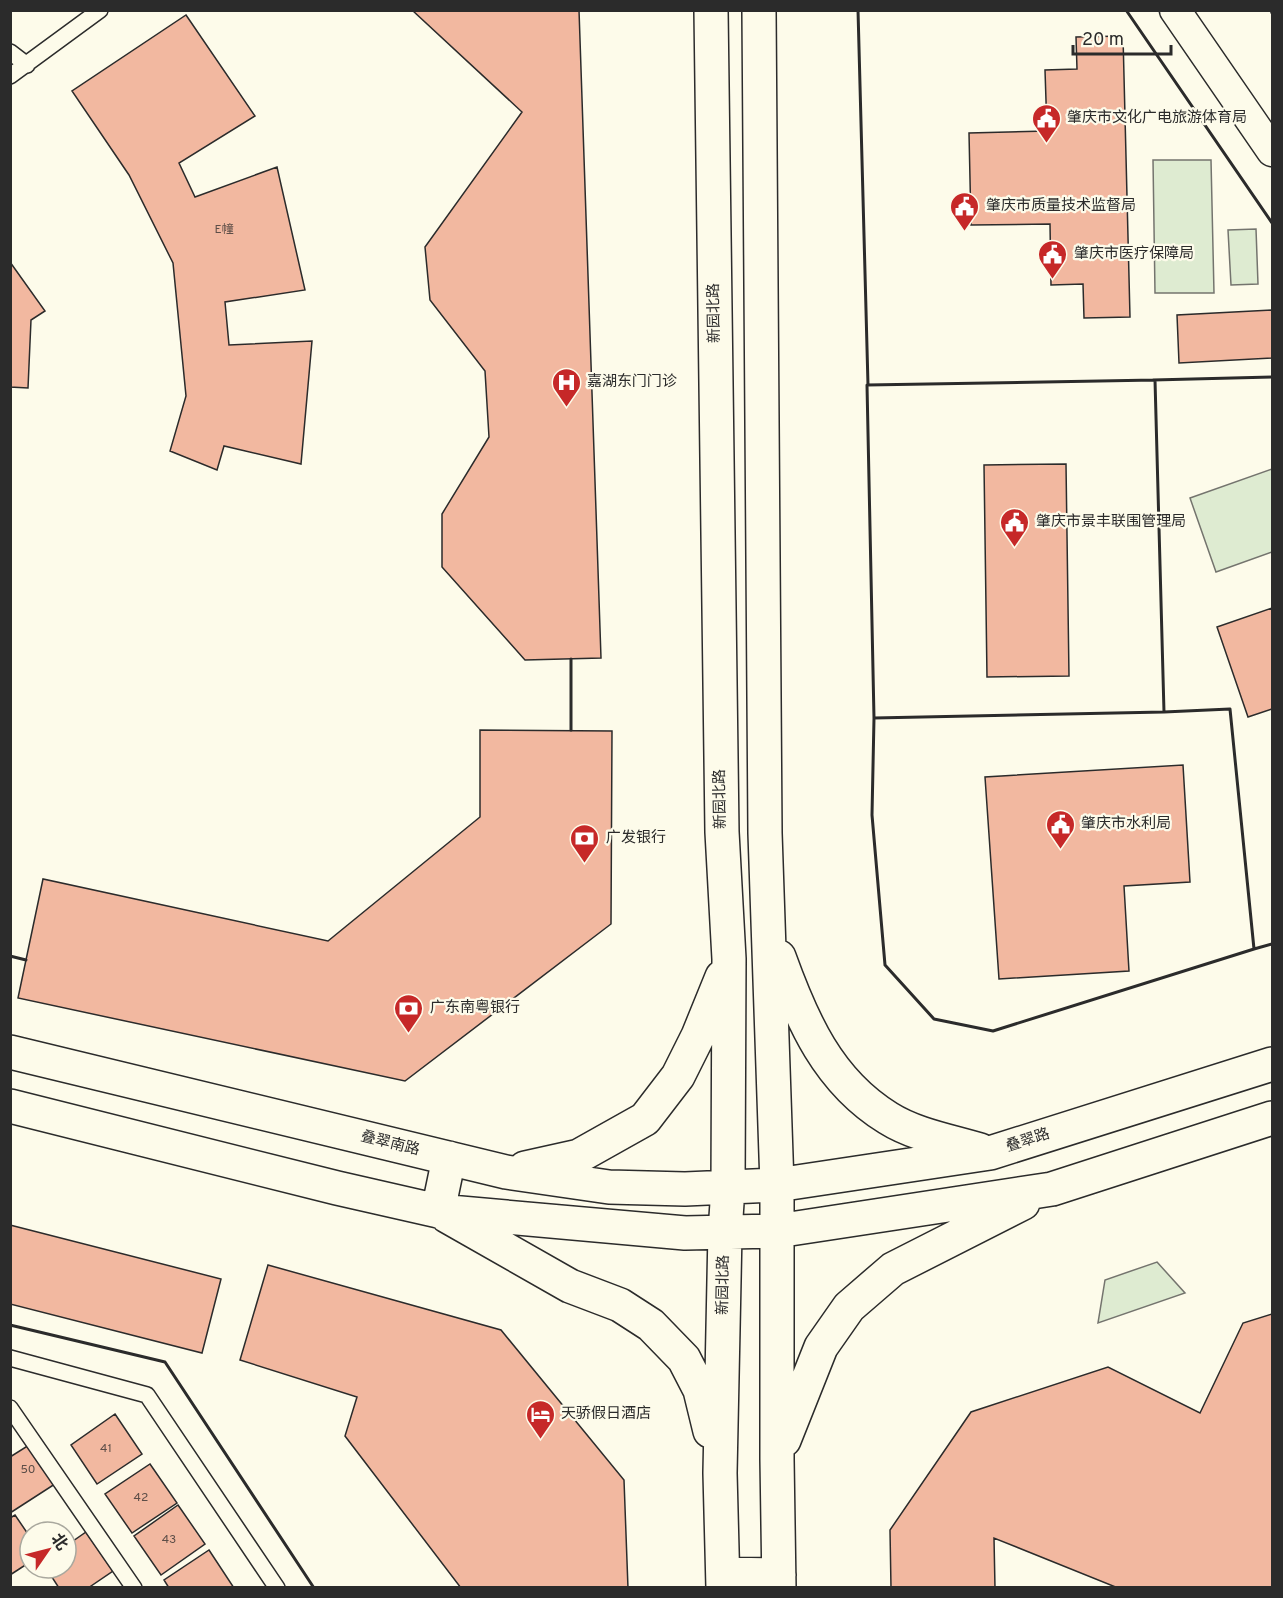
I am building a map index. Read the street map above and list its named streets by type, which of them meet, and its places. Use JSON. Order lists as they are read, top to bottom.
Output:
{
  "streets": {
    "main road": ["新园北路", "叠翠路", "叠翠南路"]
  },
  "crossings": [
    ["新园北路", "叠翠南路"],
    ["叠翠路", "叠翠南路"]
  ],
  "places": {
    "public building": [
      "肇庆市文化广电旅游体育局",
      "肇庆市质量技术监督局",
      "肇庆市医疗保障局",
      "肇庆市景丰联围管理局",
      "肇庆市水利局"
    ],
    "hospital": ["嘉湖东门门诊"],
    "bank": ["广发银行", "广东南粤银行"],
    "hotel": ["天骄假日酒店"]
  },
  "house_numbers": [
    "E幢",
    "41",
    "50",
    "42",
    "43"
  ],
  "scale_bar": "20 m",
  "north": "top right"
}
